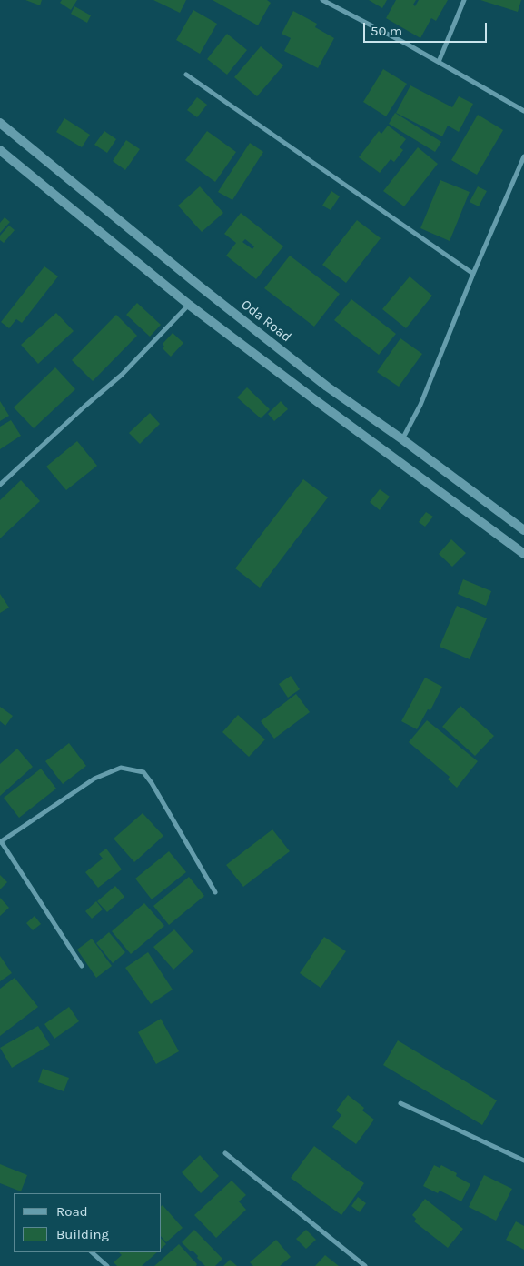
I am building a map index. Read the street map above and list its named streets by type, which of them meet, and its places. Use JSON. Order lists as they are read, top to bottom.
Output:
{
  "streets": {
    "street": ["Oda Road"]
  },
  "legend": ["Road", "Building"],
  "scale_bar": "50 m"
}
